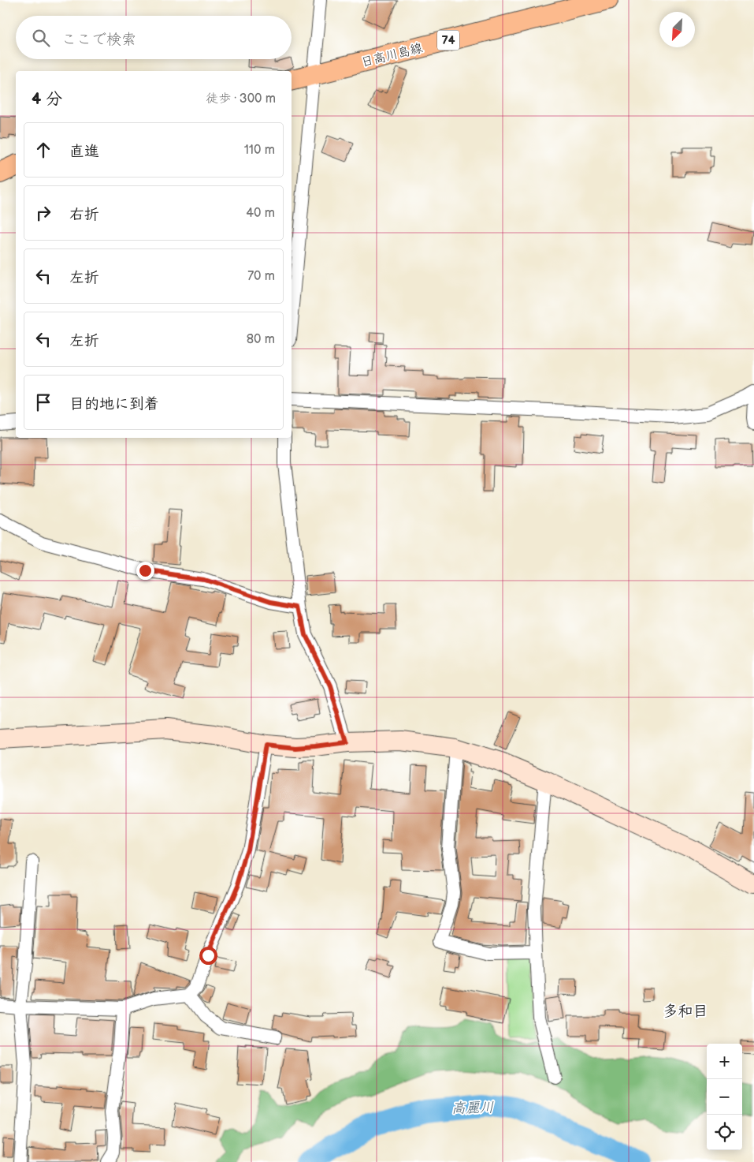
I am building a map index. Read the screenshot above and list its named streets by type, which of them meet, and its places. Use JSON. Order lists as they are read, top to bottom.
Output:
{
  "streets": {
    "main road": ["74", "日高川島線"]
  },
  "districts": ["多和目"],
  "water": ["高麗川"],
  "north": "bottom left",
  "page": {
    "search": "ここで検索",
    "heading": ["4 分", "徒歩 · 300 m"],
    "list": [
      ["直進", "110 m"],
      ["右折", "40 m"],
      ["左折", "70 m"],
      ["左折", "80 m"],
      "目的地に到着"
    ],
    "map_buttons": ["+", "−"]
  }
}
